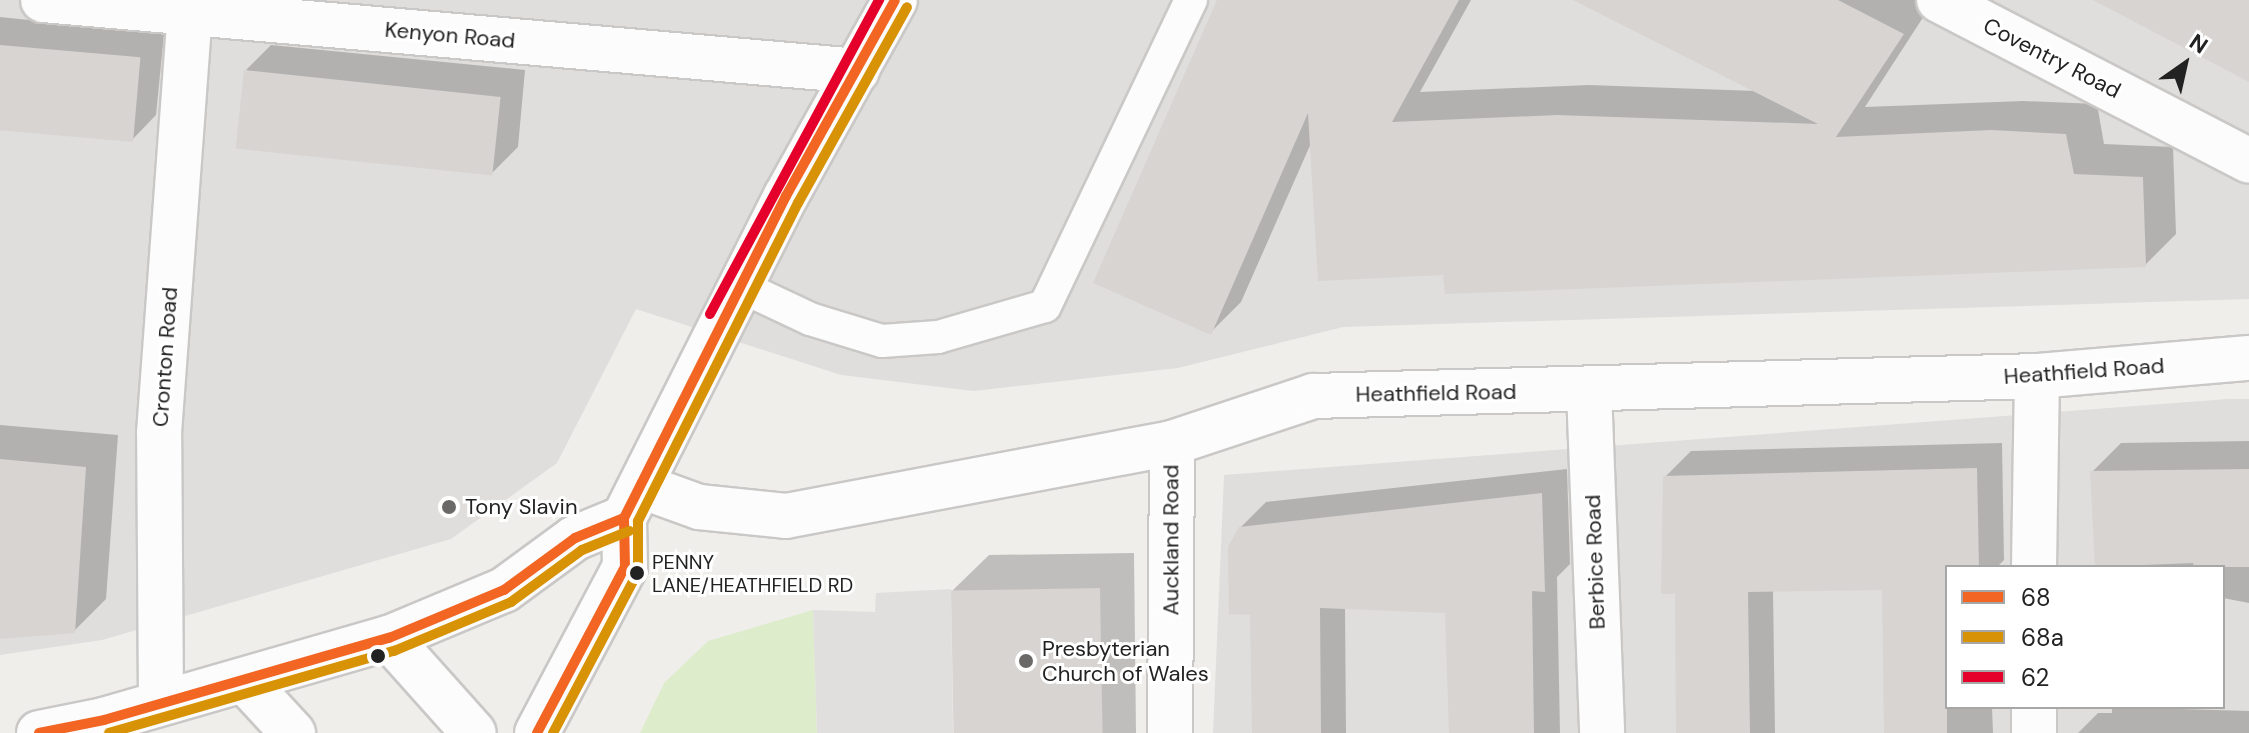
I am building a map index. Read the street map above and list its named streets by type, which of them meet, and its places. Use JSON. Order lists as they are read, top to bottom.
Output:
{
  "streets": {
    "street": [
      "Kenyon Road",
      "Coventry Road",
      "Cronton Road",
      "Heathfield Road",
      "Auckland Road",
      "Berbice Road"
    ]
  },
  "crossings": [
    ["Kenyon Road", "Cronton Road"],
    ["Heathfield Road", "Auckland Road"],
    ["Heathfield Road", "Berbice Road"]
  ],
  "places": ["Tony Slavin", "PENNY LANE/HEATHFIELD RD", "Presbyterian Church of Wales"],
  "lines": ["transit line 68", "transit line 62", "transit line 68a"],
  "legend": ["68", "68a", "62"],
  "north": "top right"
}
